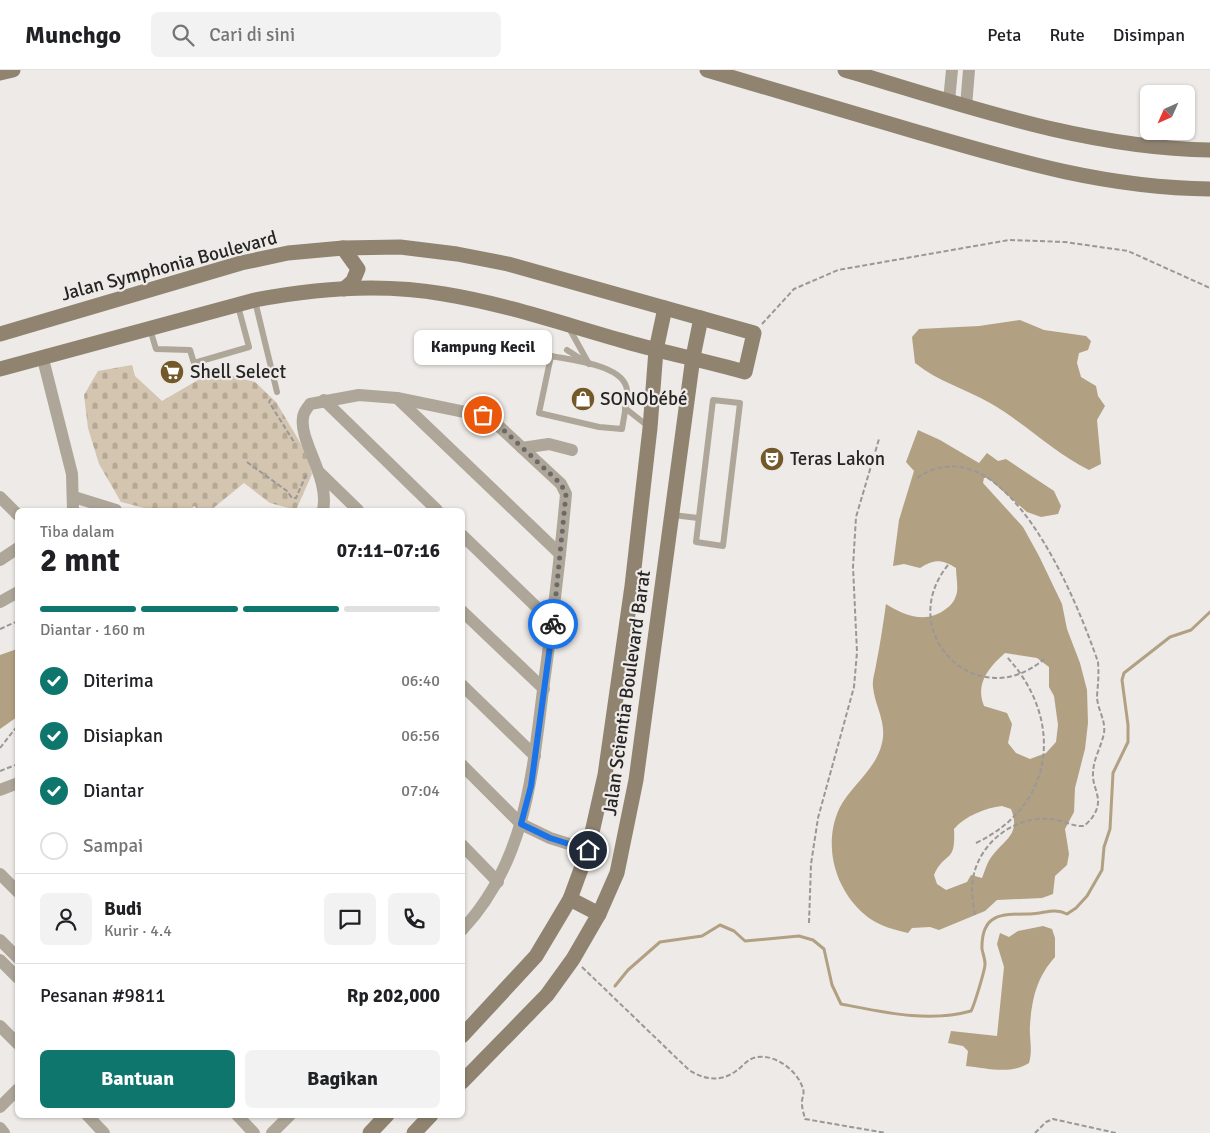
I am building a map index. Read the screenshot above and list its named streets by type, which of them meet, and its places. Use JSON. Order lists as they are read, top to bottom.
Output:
{
  "streets": {
    "street": ["Jalan Symphonia Boulevard", "Jalan Scientia Boulevard Barat"]
  },
  "crossings": [
    ["Jalan Symphonia Boulevard", "Jalan Scientia Boulevard Barat"]
  ],
  "places": {
    "supermarket": ["Shell Select"],
    "shop": ["SONObébé"],
    "other": ["Kampung Kecil"],
    "theatre": ["Teras Lakon"]
  },
  "north": "bottom left",
  "page": {
    "header": "Munchgo",
    "search": "Cari di sini",
    "nav": ["Peta", "Rute", "Disimpan"],
    "bubble": "Kampung Kecil",
    "heading": ["2 mnt", "Tiba dalam", "07:11–07:16"],
    "panel": [
      "Budi",
      "Kurir · 4.4",
      "Pesanan #9811",
      "Rp 202,000"
    ],
    "bar": "Diantar · 160 m",
    "list": [
      ["Diterima", "06:40"],
      ["Disiapkan", "06:56"],
      ["Diantar", "07:04"],
      "Sampai"
    ],
    "buttons": ["Bantuan", "Bagikan"]
  }
}
